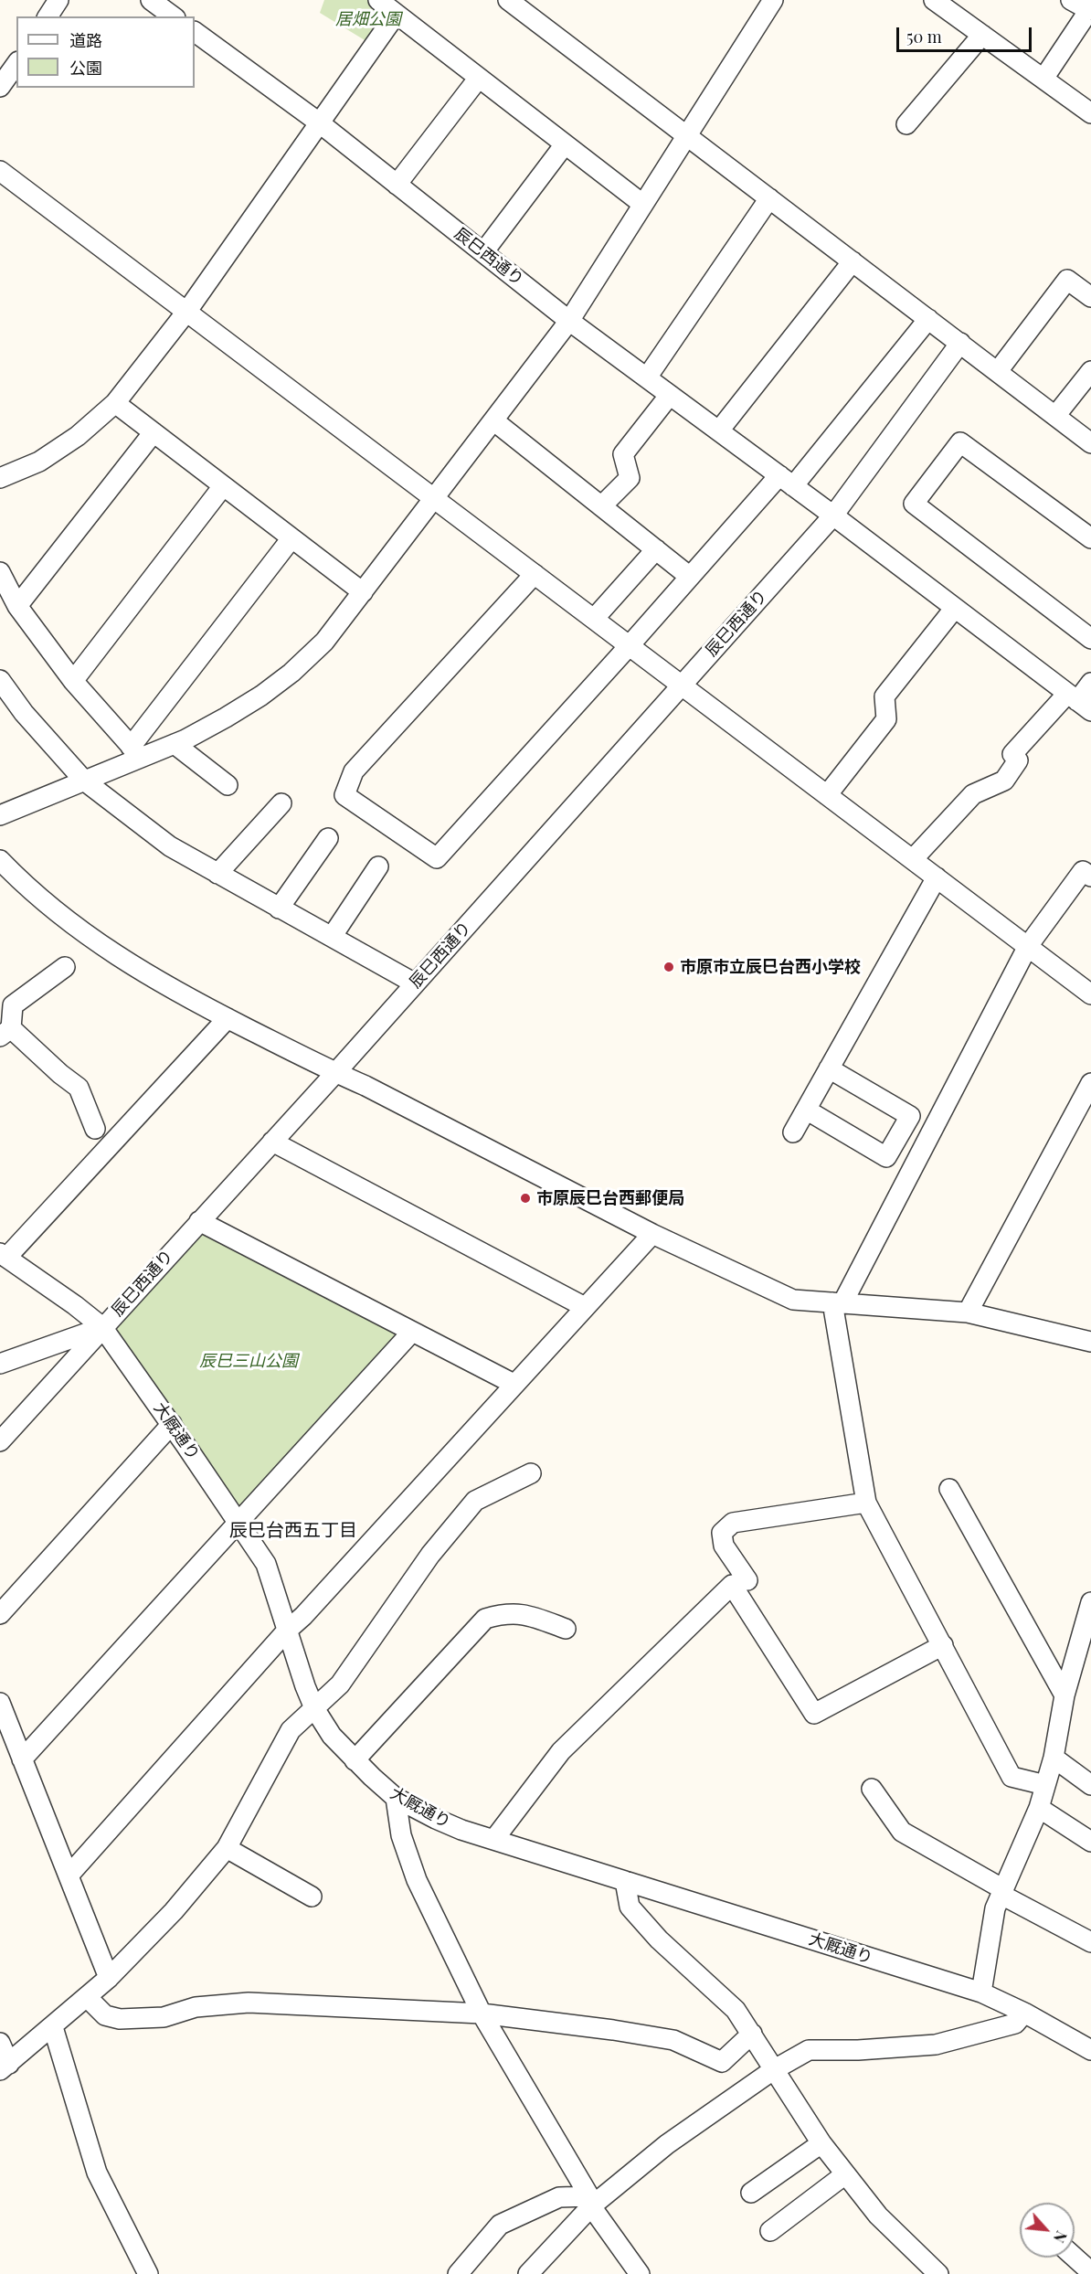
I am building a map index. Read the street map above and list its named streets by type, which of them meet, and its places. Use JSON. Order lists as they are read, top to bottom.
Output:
{
  "streets": {
    "street": ["辰巳西通り", "大厩通り"]
  },
  "crossings": [
    ["辰巳西通り", "大厩通り"]
  ],
  "districts": ["辰巳台西五丁目"],
  "parks": ["居畑公園", "辰巳三山公園"],
  "places": ["市原市立辰巳台西小学校", "市原辰巳台西郵便局"],
  "legend": ["道路", "公園"],
  "scale_bar": "50 m",
  "north": "bottom right"
}
